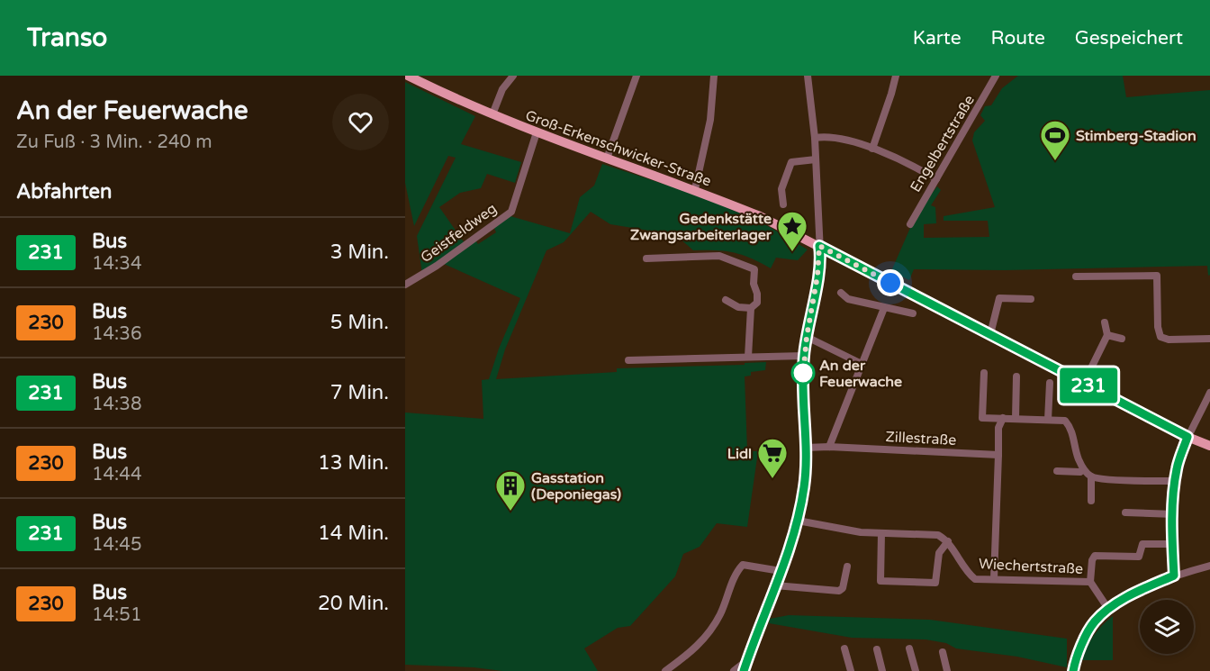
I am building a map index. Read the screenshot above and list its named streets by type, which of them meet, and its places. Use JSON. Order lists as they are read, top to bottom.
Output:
{
  "streets": {
    "main road": ["Groß-Erkenschwicker-Straße"],
    "street": [
      "Engelbertstraße",
      "Geistfeldweg",
      "Zillestraße",
      "Wiechertstraße"
    ]
  },
  "crossings": [
    ["Groß-Erkenschwicker-Straße", "Geistfeldweg"]
  ],
  "places": {
    "sports": ["Stimberg-Stadion"],
    "place": ["Gedenkstätte Zwangsarbeiterlager"],
    "other": ["An der Feuerwache"],
    "supermarket": ["Lidl"],
    "building": ["Gasstation (Deponiegas)"]
  },
  "lines": ["bus line 231"],
  "page": {
    "header": "Transo",
    "nav": ["Karte", "Route", "Gespeichert"],
    "heading": [
      ["An der Feuerwache", "Zu Fuß · 3 Min. · 240 m"],
      "Abfahrten"
    ],
    "on_map": "231",
    "list": [
      {
        "mark": "231",
        "name": "Bus",
        "note": "14:34",
        "value": "3 Min."
      },
      {
        "mark": "230",
        "name": "Bus",
        "note": "14:36",
        "value": "5 Min."
      },
      {
        "mark": "231",
        "name": "Bus",
        "note": "14:38",
        "value": "7 Min."
      },
      {
        "mark": "230",
        "name": "Bus",
        "note": "14:44",
        "value": "13 Min."
      },
      {
        "mark": "231",
        "name": "Bus",
        "note": "14:45",
        "value": "14 Min."
      },
      {
        "mark": "230",
        "name": "Bus",
        "note": "14:51",
        "value": "20 Min."
      }
    ]
  }
}
